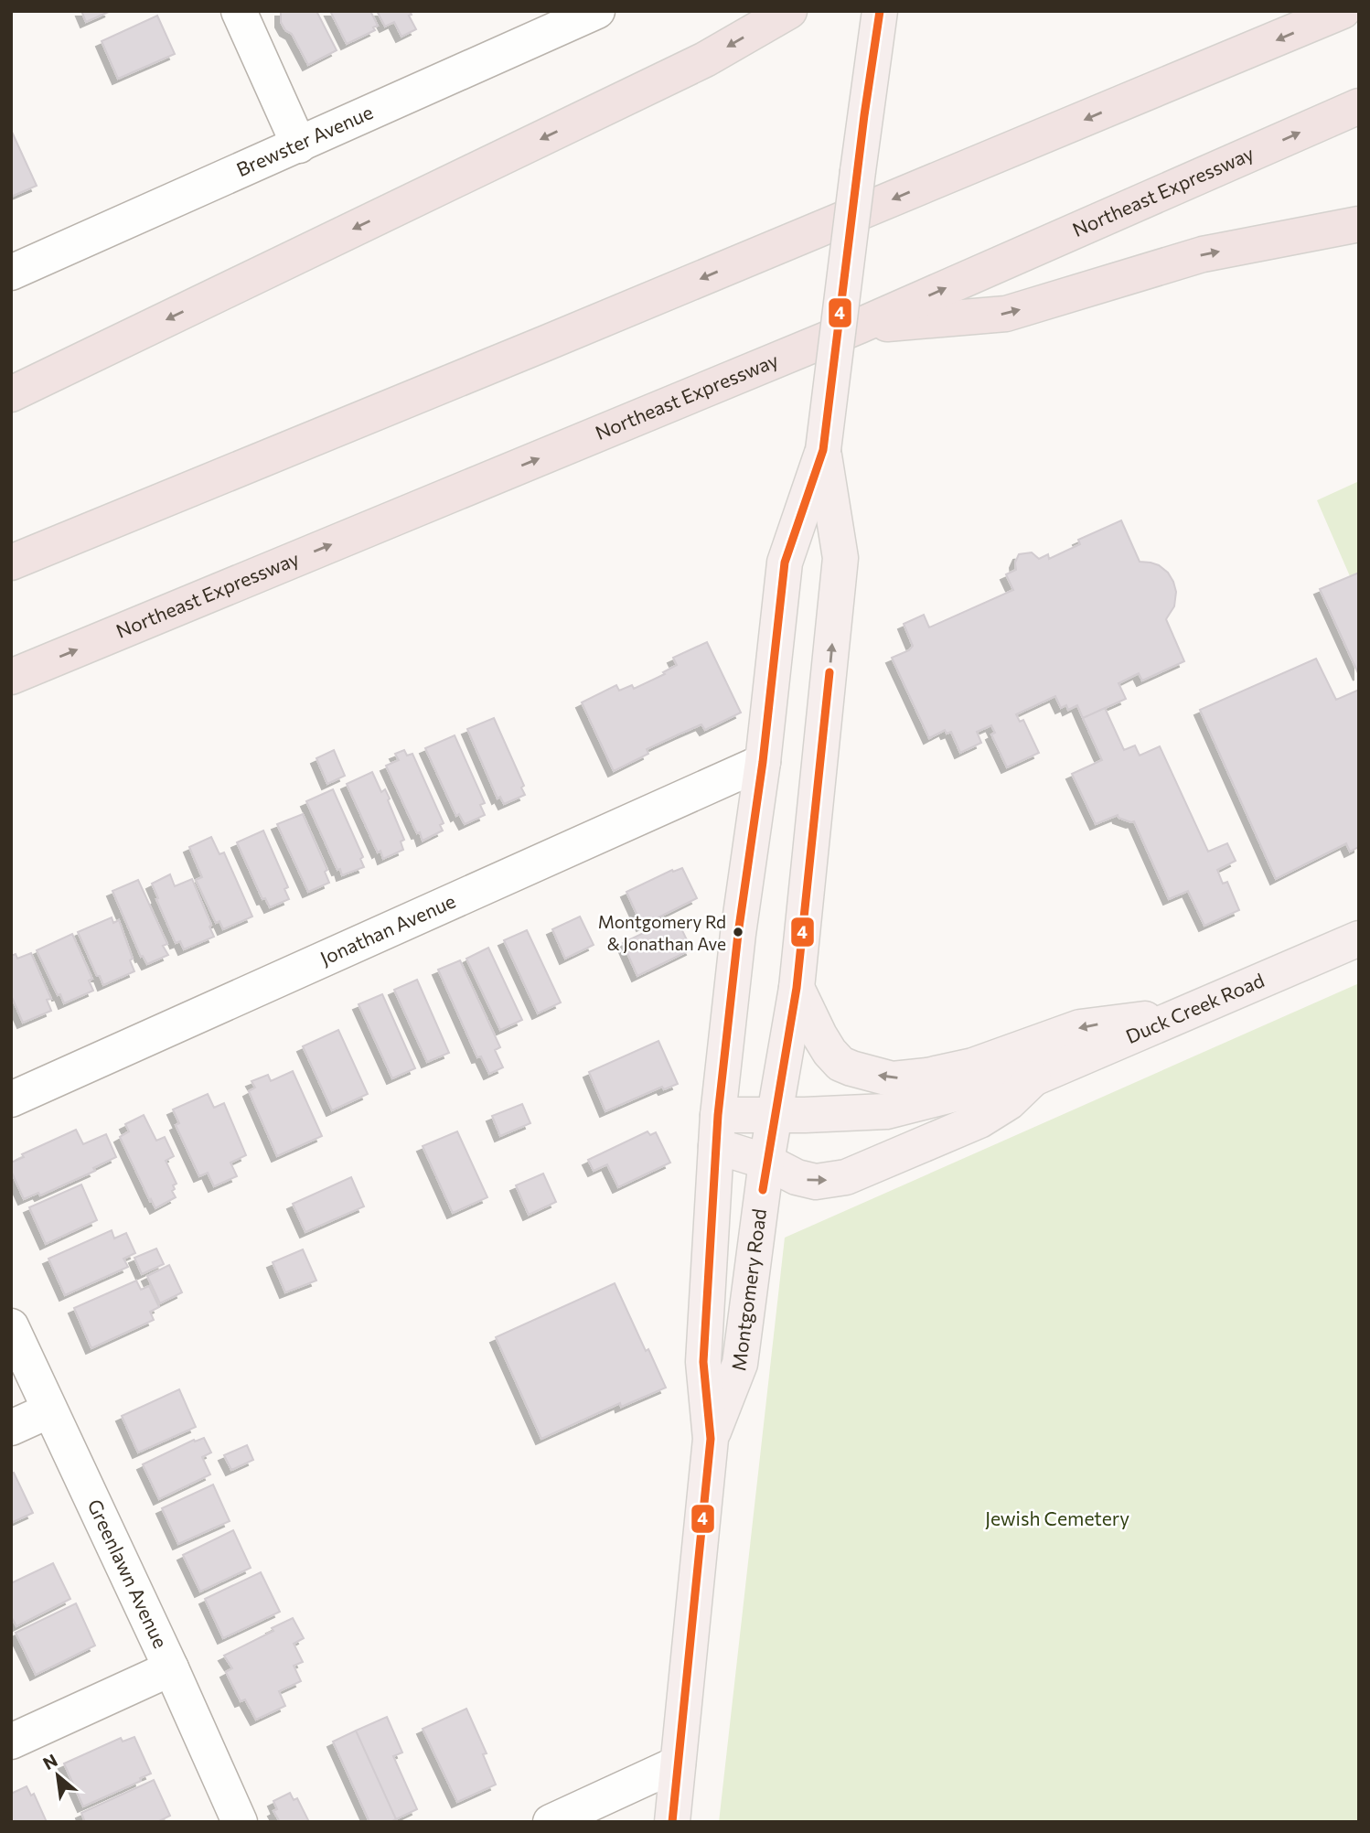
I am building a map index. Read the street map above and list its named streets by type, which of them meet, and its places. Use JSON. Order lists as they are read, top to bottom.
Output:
{
  "streets": {
    "highway": ["Northeast Expressway"],
    "main road": ["Duck Creek Road", "Montgomery Road"],
    "street": ["Brewster Avenue", "Jonathan Avenue", "Greenlawn Avenue"]
  },
  "crossings": [
    ["Jonathan Avenue", "Montgomery Road"],
    ["Duck Creek Road", "Montgomery Road"]
  ],
  "parks": ["Jewish Cemetery"],
  "places": ["Montgomery Rd & Jonathan Ave"],
  "lines": ["transit line 4"],
  "north": "top left"
}
